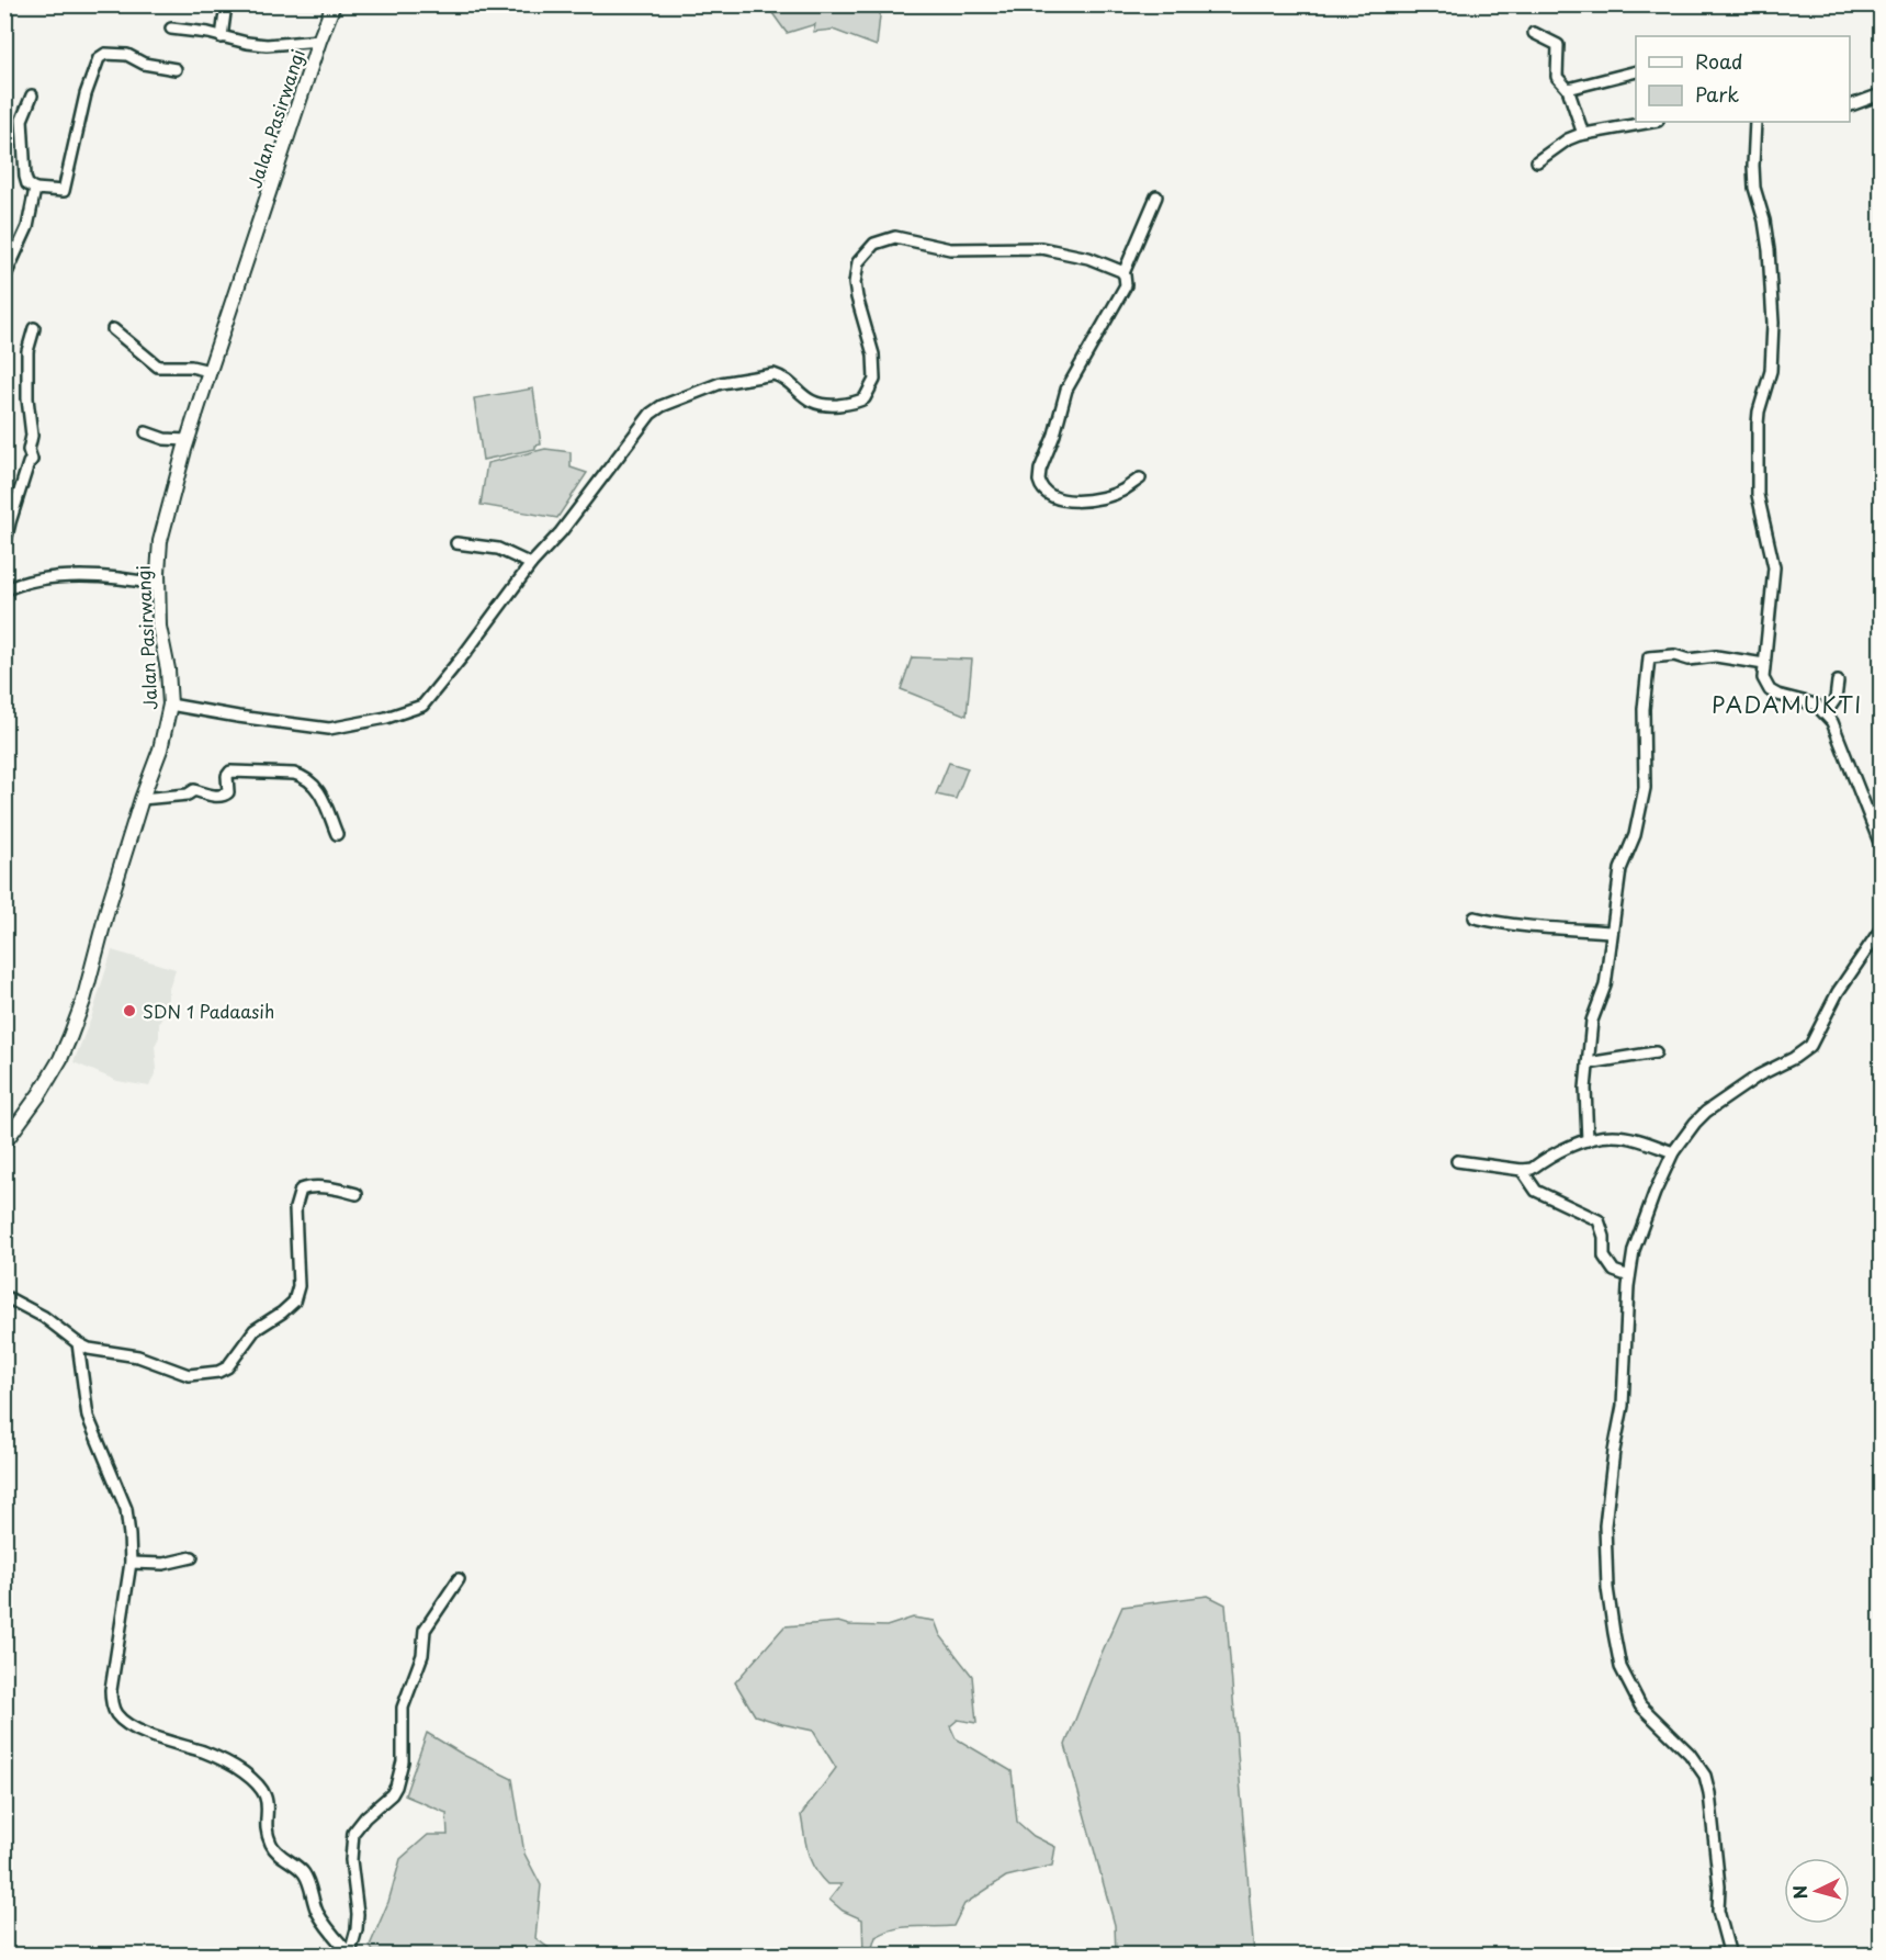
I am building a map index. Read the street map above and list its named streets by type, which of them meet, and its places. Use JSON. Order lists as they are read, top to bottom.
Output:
{
  "streets": {
    "street": ["Jalan Pasirwangi"]
  },
  "districts": ["PADAMUKTI"],
  "places": ["SDN 1 Padaasih"],
  "legend": ["Road", "Park"],
  "north": "left"
}
